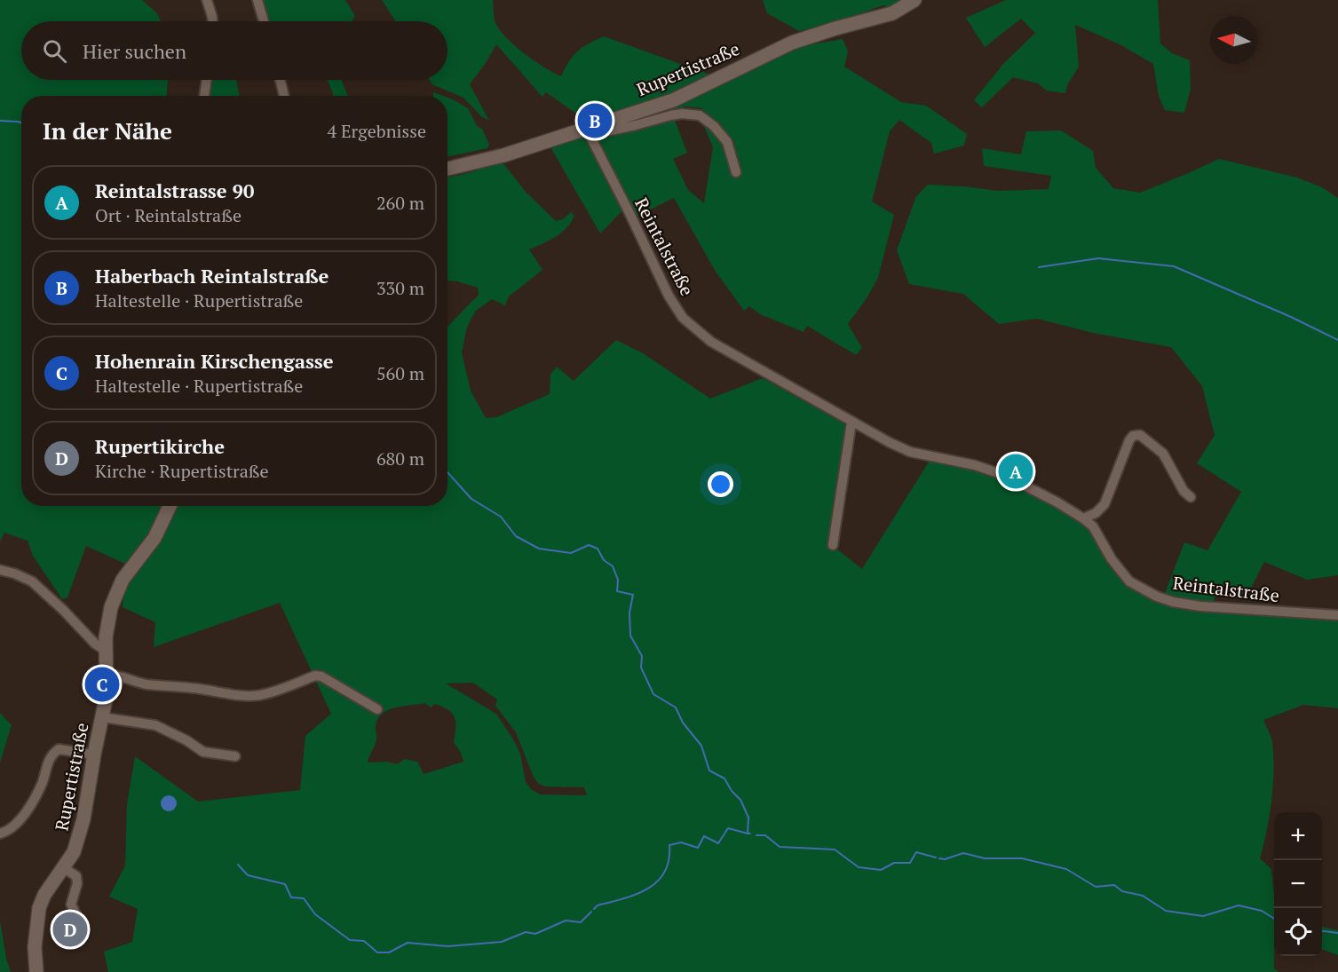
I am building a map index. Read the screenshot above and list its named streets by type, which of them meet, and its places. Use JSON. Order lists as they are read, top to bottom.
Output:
{
  "streets": {
    "main road": ["Rupertistraße"],
    "street": ["Reintalstraße"]
  },
  "crossings": [
    ["Rupertistraße", "Reintalstraße"]
  ],
  "north": "left",
  "page": {
    "search": "Hier suchen",
    "heading": ["In der Nähe", "4 Ergebnisse"],
    "pins": [
      "B",
      "A",
      "C",
      "D"
    ],
    "list": [
      {
        "mark": "A",
        "name": "Reintalstrasse 90",
        "note": "Ort · Reintalstraße",
        "value": "260 m"
      },
      {
        "mark": "B",
        "name": "Haberbach Reintalstraße",
        "note": "Haltestelle · Rupertistraße",
        "value": "330 m"
      },
      {
        "mark": "C",
        "name": "Hohenrain Kirschengasse",
        "note": "Haltestelle · Rupertistraße",
        "value": "560 m"
      },
      {
        "mark": "D",
        "name": "Rupertikirche",
        "note": "Kirche · Rupertistraße",
        "value": "680 m"
      }
    ],
    "map_buttons": ["+", "−"]
  }
}
